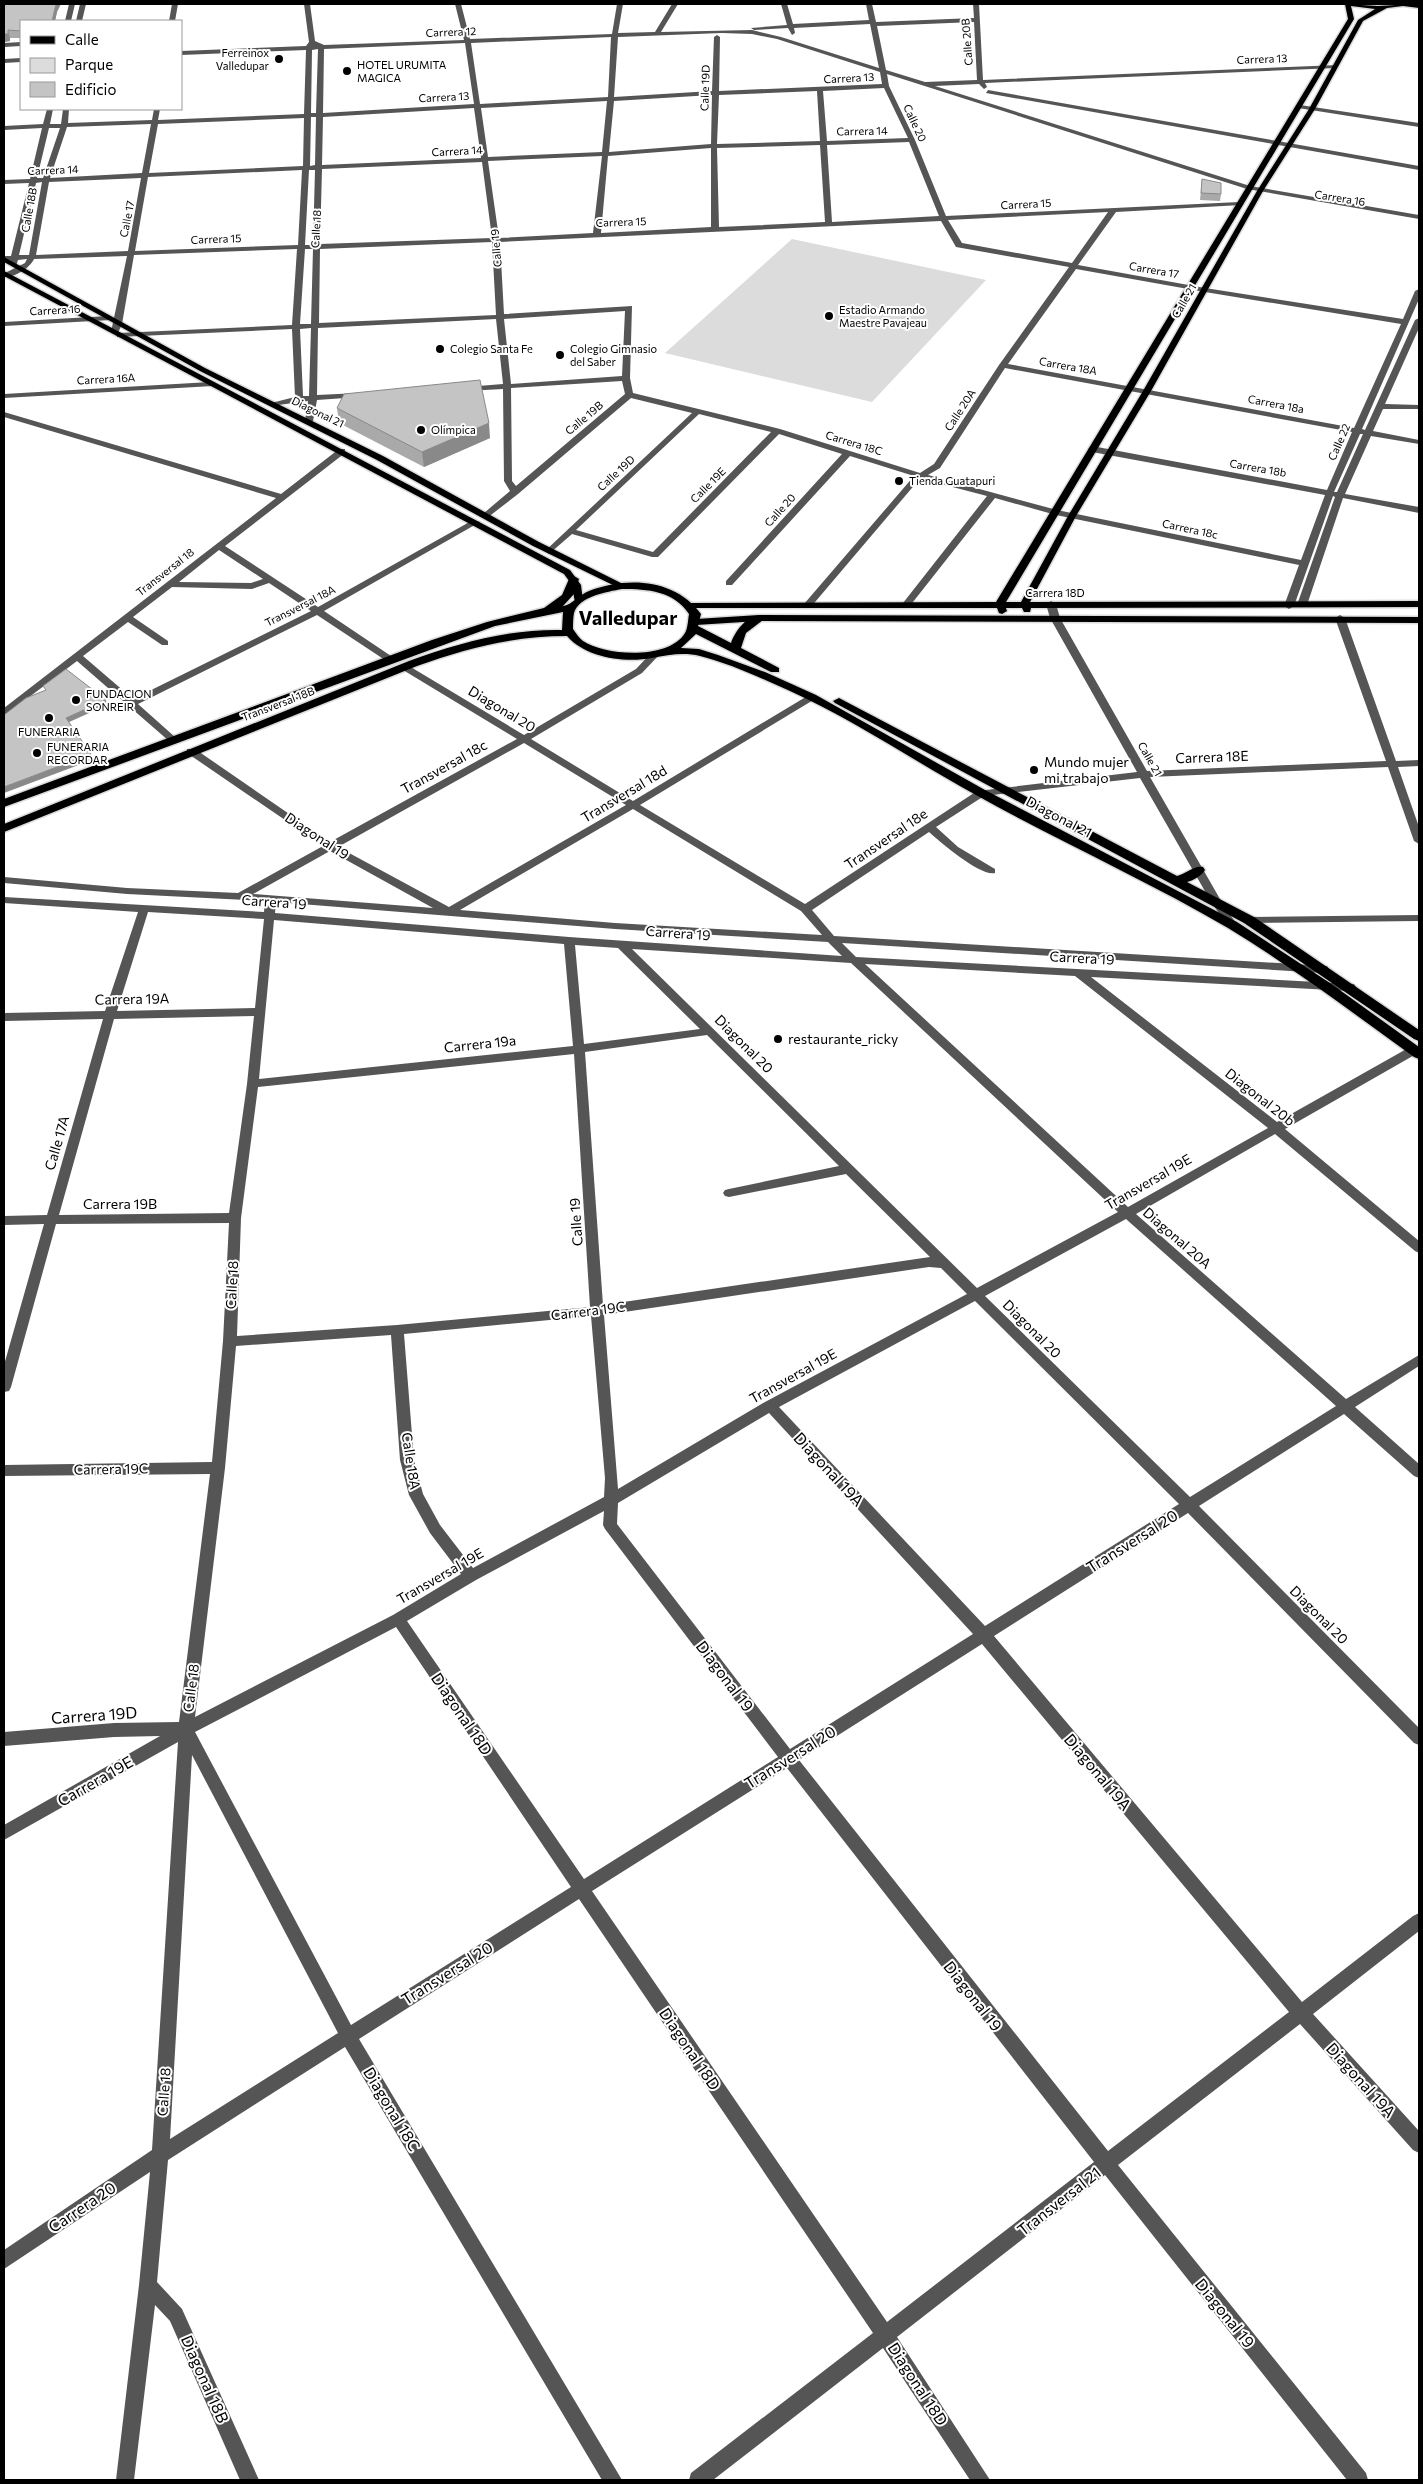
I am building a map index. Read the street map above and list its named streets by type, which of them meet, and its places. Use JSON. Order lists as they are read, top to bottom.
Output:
{
  "streets": {
    "highway": ["Diagonal 21", "Transversal 18B"],
    "main road": ["Calle 21", "Carrera 18D"],
    "street": [
      "Carrera 12",
      "Calle 20B",
      "Carrera 13",
      "Calle 19D",
      "Calle 20",
      "Carrera 14",
      "Carrera 16",
      "Carrera 15",
      "Calle 18B",
      "Calle 17",
      "Calle 18",
      "Calle 19",
      "Carrera 17",
      "Carrera 18A",
      "Carrera 16A",
      "Carrera 18a",
      "Calle 20A",
      "Calle 19B",
      "Calle 22",
      "Carrera 18C",
      "Carrera 18b",
      "Calle 19E",
      "Carrera 18c",
      "Transversal 18",
      "Transversal 18A",
      "Diagonal 20",
      "Carrera 18E",
      "Transversal 18c",
      "Transversal 18d",
      "Diagonal 19",
      "Transversal 18e",
      "Carrera 19",
      "Carrera 19A",
      "Carrera 19a",
      "Diagonal 20b",
      "Calle 17A",
      "Transversal 19E",
      "Carrera 19B",
      "Diagonal 20A",
      "Carrera 19C",
      "Calle 18A",
      "Diagonal 19A",
      "Transversal 20",
      "Diagonal 18D",
      "Carrera 19D",
      "Carrera 19E",
      "Diagonal 18C",
      "Transversal 21",
      "Carrera 20",
      "Diagonal 18B"
    ]
  },
  "crossings": [
    ["Carrera 12", "Calle 19D"],
    ["Carrera 12", "Calle 18"],
    ["Carrera 12", "Calle 19"],
    ["Calle 20B", "Carrera 13"],
    ["Carrera 13", "Calle 19D"],
    ["Carrera 13", "Calle 20"],
    ["Carrera 13", "Calle 18B"],
    ["Carrera 13", "Calle 17"],
    ["Carrera 13", "Calle 18"],
    ["Carrera 13", "Calle 19"],
    ["Carrera 13", "Calle 21"],
    ["Calle 19D", "Carrera 14"],
    ["Calle 19D", "Carrera 15"],
    ["Calle 19D", "Diagonal 21"],
    ["Calle 19D", "Carrera 18C"],
    ["Calle 19D", "Calle 19E"],
    ["Calle 20", "Carrera 14"],
    ["Calle 20", "Carrera 15"],
    ["Calle 20", "Carrera 17"],
    ["Calle 20", "Carrera 18C"],
    ["Carrera 14", "Calle 18B"],
    ["Carrera 14", "Calle 17"],
    ["Carrera 14", "Calle 18"],
    ["Carrera 14", "Calle 19"],
    ["Carrera 16", "Calle 21"],
    ["Carrera 16", "Diagonal 21"],
    ["Carrera 15", "Calle 18B"],
    ["Carrera 15", "Calle 17"],
    ["Carrera 15", "Calle 18"],
    ["Carrera 15", "Calle 19"],
    ["Carrera 15", "Calle 21"],
    ["Carrera 15", "Calle 20A"],
    ["Carrera 15", "Diagonal 21"],
    ["Calle 18B", "Diagonal 21"],
    ["Calle 17", "Diagonal 21"],
    ["Calle 18", "Diagonal 21"],
    ["Calle 18", "Carrera 19"],
    ["Calle 18", "Carrera 19A"],
    ["Calle 18", "Carrera 19a"],
    ["Calle 18", "Transversal 19E"],
    ["Calle 18", "Carrera 19B"],
    ["Calle 18", "Carrera 19C"],
    ["Calle 18", "Transversal 20"],
    ["Calle 18", "Carrera 19D"],
    ["Calle 18", "Carrera 19E"],
    ["Calle 18", "Diagonal 18C"],
    ["Calle 18", "Carrera 20"],
    ["Calle 18", "Diagonal 18B"],
    ["Calle 19", "Calle 19B"],
    ["Calle 19", "Diagonal 19"],
    ["Calle 19", "Carrera 19"],
    ["Calle 19", "Carrera 19a"],
    ["Calle 19", "Transversal 19E"],
    ["Calle 19", "Carrera 19C"],
    ["Carrera 17", "Calle 21"],
    ["Carrera 17", "Calle 20A"],
    ["Carrera 17", "Calle 22"],
    ["Calle 21", "Carrera 18A"],
    ["Calle 21", "Carrera 18a"],
    ["Calle 21", "Diagonal 21"],
    ["Calle 21", "Carrera 18C"],
    ["Calle 21", "Carrera 18b"],
    ["Calle 21", "Carrera 18c"],
    ["Calle 21", "Carrera 18D"],
    ["Calle 21", "Carrera 18E"],
    ["Carrera 18A", "Carrera 18a"],
    ["Carrera 18A", "Calle 20A"],
    ["Carrera 16A", "Diagonal 21"],
    ["Carrera 18a", "Calle 22"],
    ["Calle 20A", "Carrera 18C"],
    ["Calle 20A", "Carrera 18D"],
    ["Diagonal 21", "Calle 19B"],
    ["Diagonal 21", "Transversal 18"],
    ["Diagonal 21", "Carrera 18D"],
    ["Diagonal 21", "Transversal 18A"],
    ["Diagonal 21", "Transversal 18B"],
    ["Diagonal 21", "Carrera 18E"],
    ["Diagonal 21", "Transversal 18c"],
    ["Diagonal 21", "Transversal 18d"],
    ["Diagonal 21", "Transversal 18e"],
    ["Diagonal 21", "Carrera 19"],
    ["Diagonal 21", "Transversal 19E"],
    ["Calle 19B", "Carrera 18C"],
    ["Calle 22", "Carrera 18b"],
    ["Calle 22", "Carrera 18c"],
    ["Calle 22", "Carrera 18D"],
    ["Carrera 18C", "Calle 19E"],
    ["Carrera 18C", "Carrera 18c"],
    ["Carrera 18D", "Transversal 18B"],
    ["Carrera 18D", "Transversal 18c"],
    ["Transversal 18B", "Diagonal 20"],
    ["Transversal 18B", "Transversal 18c"],
    ["Transversal 18B", "Diagonal 19"],
    ["Diagonal 20", "Transversal 18c"],
    ["Diagonal 20", "Transversal 18d"],
    ["Diagonal 20", "Transversal 18e"],
    ["Diagonal 20", "Carrera 19"],
    ["Diagonal 20", "Carrera 19a"],
    ["Diagonal 20", "Transversal 19E"],
    ["Diagonal 20", "Diagonal 20A"],
    ["Diagonal 20", "Carrera 19C"],
    ["Diagonal 20", "Transversal 20"],
    ["Carrera 18E", "Transversal 18e"],
    ["Transversal 18c", "Diagonal 19"],
    ["Transversal 18c", "Carrera 19"],
    ["Transversal 18d", "Diagonal 19"],
    ["Transversal 18d", "Carrera 19"],
    ["Diagonal 19", "Carrera 19"],
    ["Diagonal 19", "Transversal 19E"],
    ["Diagonal 19", "Transversal 20"],
    ["Diagonal 19", "Transversal 21"],
    ["Carrera 19", "Diagonal 20b"],
    ["Carrera 19", "Calle 17A"],
    ["Carrera 19", "Diagonal 20A"],
    ["Carrera 19A", "Calle 17A"],
    ["Diagonal 20b", "Transversal 19E"],
    ["Calle 17A", "Carrera 19B"],
    ["Transversal 19E", "Diagonal 20A"],
    ["Transversal 19E", "Calle 18A"],
    ["Transversal 19E", "Diagonal 19A"],
    ["Transversal 19E", "Diagonal 18D"],
    ["Transversal 19E", "Carrera 19D"],
    ["Transversal 19E", "Carrera 19E"],
    ["Transversal 19E", "Diagonal 18C"],
    ["Diagonal 20A", "Transversal 20"],
    ["Carrera 19C", "Calle 18A"],
    ["Diagonal 19A", "Transversal 20"],
    ["Diagonal 19A", "Transversal 21"],
    ["Transversal 20", "Diagonal 18D"],
    ["Transversal 20", "Diagonal 18C"],
    ["Transversal 20", "Carrera 20"],
    ["Diagonal 18D", "Transversal 21"],
    ["Carrera 19D", "Carrera 19E"],
    ["Carrera 19D", "Diagonal 18C"],
    ["Carrera 19E", "Diagonal 18C"]
  ],
  "districts": ["Valledupar"],
  "places": [
    "Ferreinox Valledupar",
    "HOTEL URUMITA MAGICA",
    "Estadio Armando Maestre Pavajeau",
    "Colegio Santa Fe",
    "Colegio Gimnasio del Saber",
    "Olímpica",
    "Tienda Guatapuri",
    "FUNDACION SONREIR",
    "FUNERARIA",
    "FUNERARIA RECORDAR",
    "Mundo mujer mi trabajo",
    "restaurante_ricky"
  ],
  "legend": ["Calle", "Parque", "Edificio"]
}
